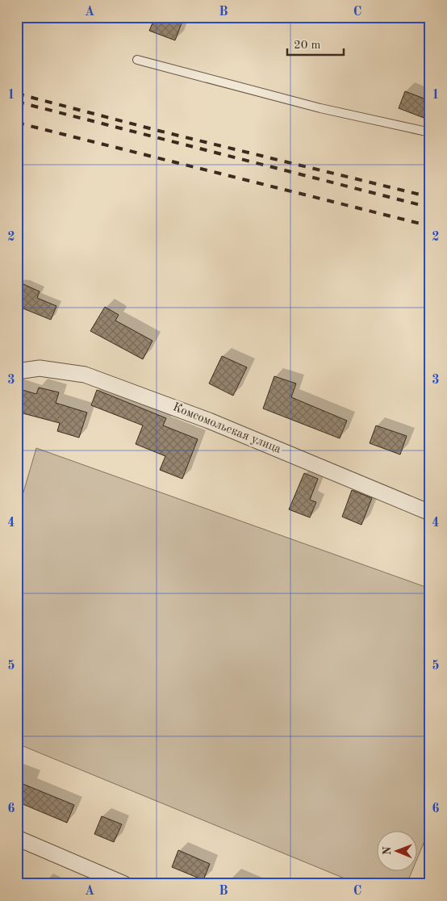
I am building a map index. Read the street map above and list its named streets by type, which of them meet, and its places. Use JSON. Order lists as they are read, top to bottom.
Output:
{
  "streets": {
    "street": ["Комсомольская улица"]
  },
  "scale_bar": "20 m",
  "north": "left",
  "grid": {
    "columns": ["A", "B", "C"],
    "rows": [
      "1",
      "2",
      "3",
      "4",
      "5",
      "6"
    ]
  }
}
